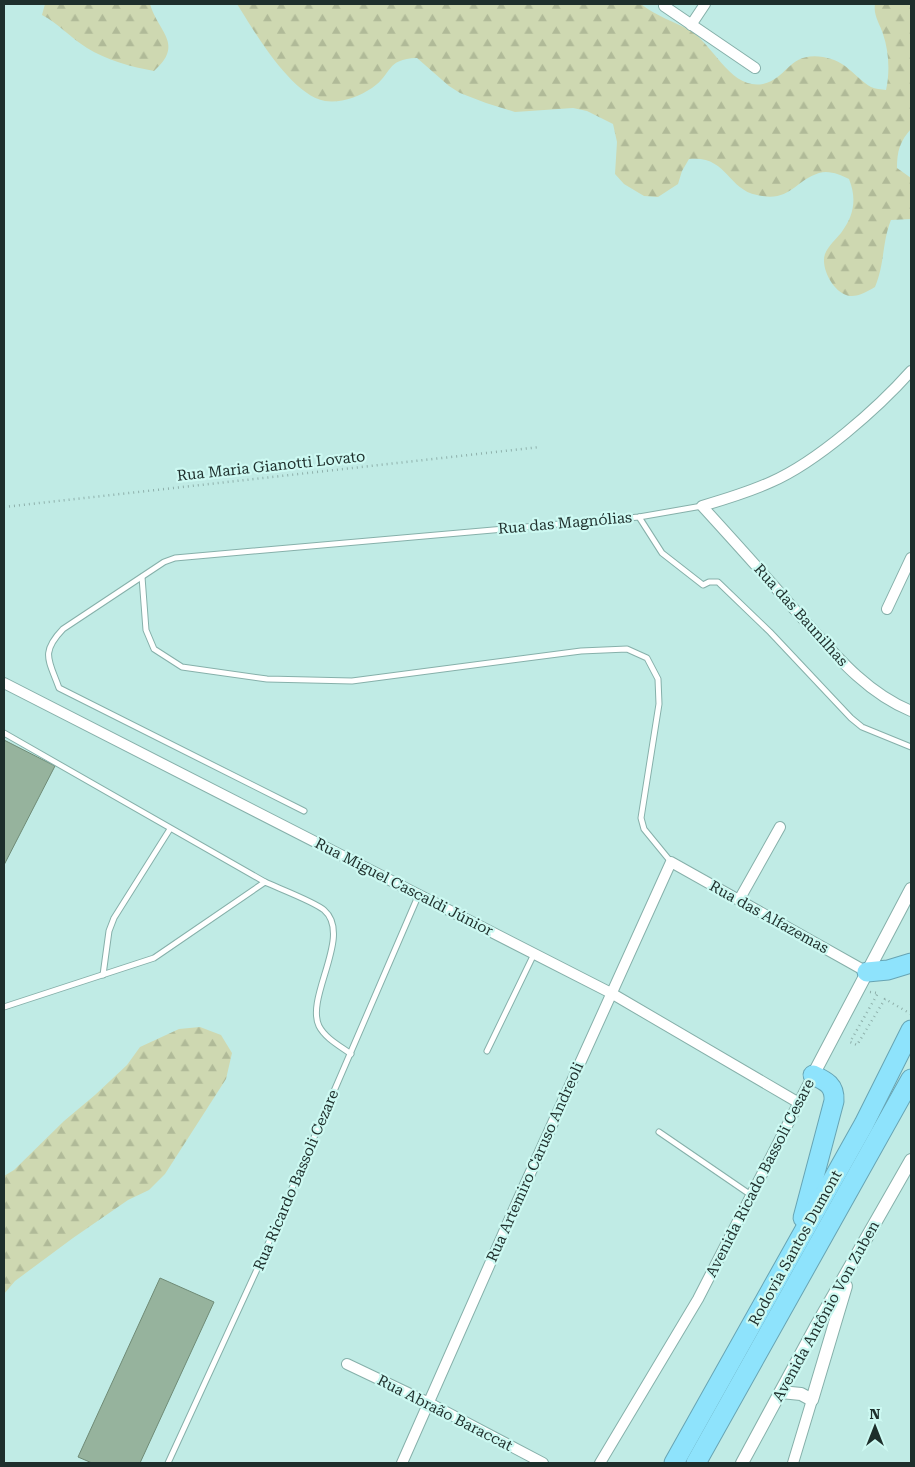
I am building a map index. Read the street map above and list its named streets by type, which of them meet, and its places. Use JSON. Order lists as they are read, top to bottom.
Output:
{
  "streets": {
    "highway": ["Rodovia Santos Dumont"],
    "street": [
      "Rua das Magnólias",
      "Rua das Baunilhas",
      "Rua Miguel Cascaldi Júnior",
      "Rua das Alfazemas",
      "Rua Artemiro Caruso Andreoli",
      "Avenida Ricado Bassoli Cesare",
      "Avenida Antônio Von Zuben",
      "Rua Abraão Baraccat"
    ],
    "lane": ["Rua Ricardo Bassoli Cezare"],
    "path": ["Rua Maria Gianotti Lovato"]
  },
  "crossings": [
    ["Rua das Magnólias", "Rua das Baunilhas"],
    ["Rua Miguel Cascaldi Júnior", "Rua Artemiro Caruso Andreoli"],
    ["Rua Miguel Cascaldi Júnior", "Avenida Ricado Bassoli Cesare"],
    ["Rua Miguel Cascaldi Júnior", "Rua Ricardo Bassoli Cezare"],
    ["Rua das Alfazemas", "Rua Artemiro Caruso Andreoli"],
    ["Rua das Alfazemas", "Avenida Ricado Bassoli Cesare"],
    ["Rua Artemiro Caruso Andreoli", "Rua Abraão Baraccat"]
  ],
  "north": "top"
}
